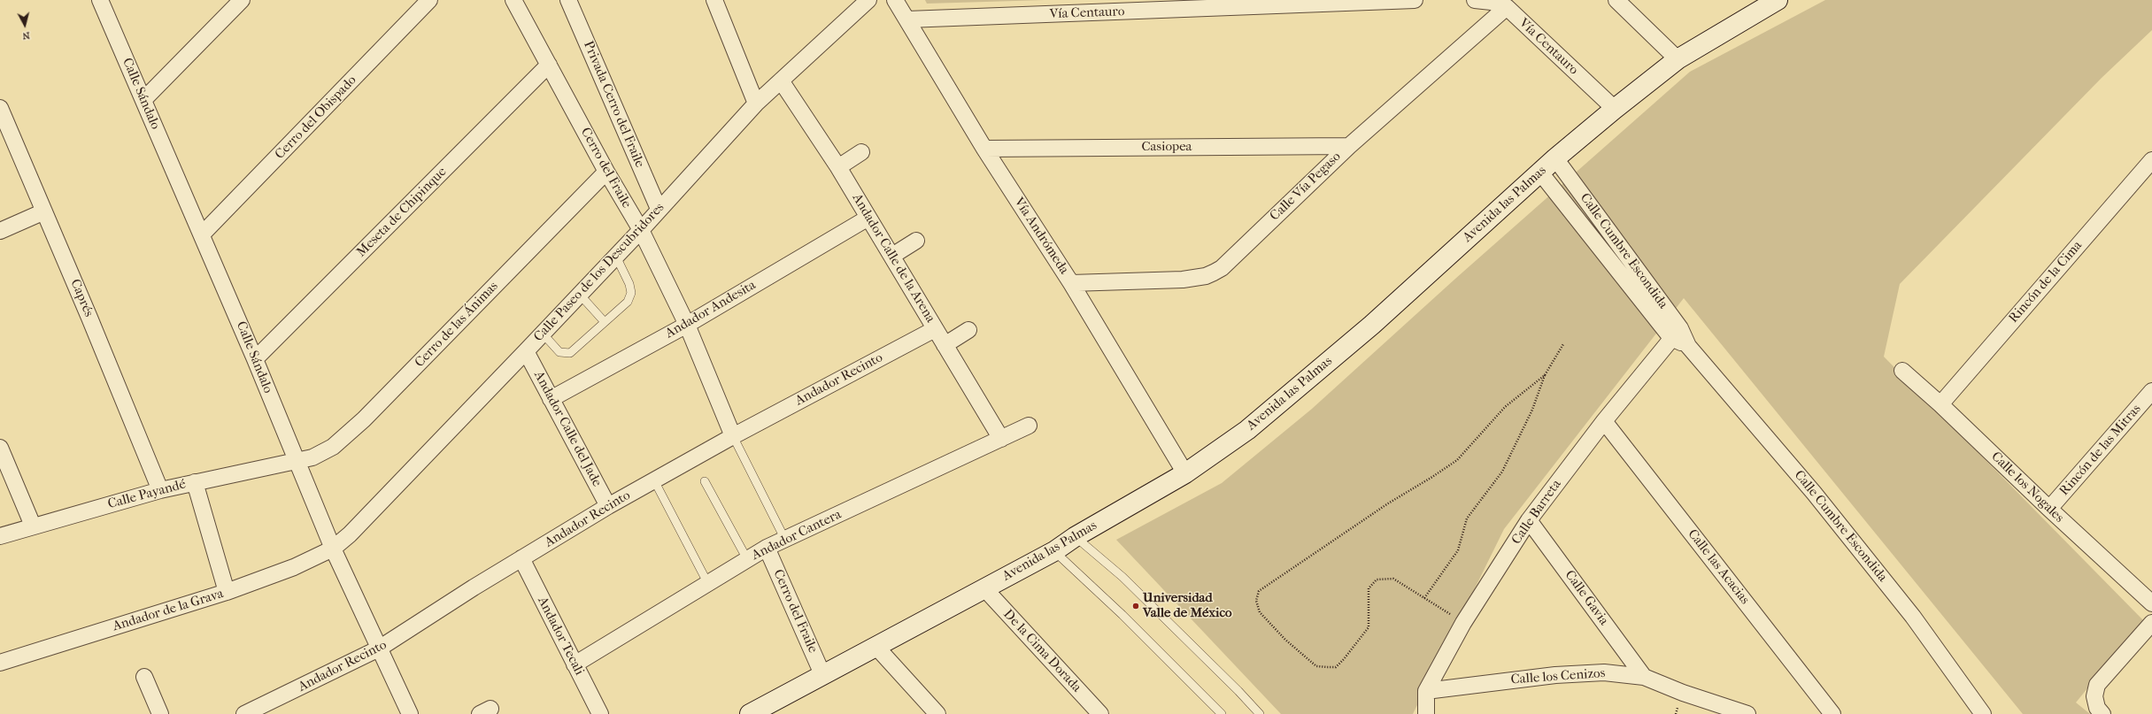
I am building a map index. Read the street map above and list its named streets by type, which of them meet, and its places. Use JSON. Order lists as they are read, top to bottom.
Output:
{
  "streets": {
    "street": [
      "Vía Centauro",
      "Calle Sándalo",
      "Privada Cerro del Fraile",
      "Cerro del Obispado",
      "Casiopea",
      "Cerro del Fraile",
      "Calle Vía Pegaso",
      "Avenida las Palmas",
      "Meseta de Chipinque",
      "Vía Andrómeda",
      "Calle Cumbre Escondida",
      "Andador Calle de la Arena",
      "Calle Paseo de los Descubridores",
      "Rincón de la Cima",
      "Caprés",
      "Andador Andesita",
      "Cerro de las Ánimas",
      "Andador Recinto",
      "Andador Calle del Jade",
      "Rincón de las Mitras",
      "Calle los Nogales",
      "Calle Payandé",
      "Calle Barreta",
      "Andador Cantera",
      "Calle las Acacias",
      "Calle Gavia",
      "Andador de la Grava",
      "Andador Tecali",
      "De la Cima Dorada",
      "Calle los Cenizos"
    ]
  },
  "crossings": [
    ["Vía Centauro", "Calle Vía Pegaso"],
    ["Vía Centauro", "Avenida las Palmas"],
    ["Vía Centauro", "Vía Andrómeda"],
    ["Calle Sándalo", "Cerro del Obispado"],
    ["Calle Sándalo", "Meseta de Chipinque"],
    ["Calle Sándalo", "Calle Paseo de los Descubridores"],
    ["Calle Sándalo", "Cerro de las Ánimas"],
    ["Calle Sándalo", "Andador Recinto"],
    ["Calle Sándalo", "Calle Payandé"],
    ["Calle Sándalo", "Andador de la Grava"],
    ["Privada Cerro del Fraile", "Calle Paseo de los Descubridores"],
    ["Casiopea", "Calle Vía Pegaso"],
    ["Casiopea", "Vía Andrómeda"],
    ["Cerro del Fraile", "Avenida las Palmas"],
    ["Cerro del Fraile", "Meseta de Chipinque"],
    ["Cerro del Fraile", "Calle Paseo de los Descubridores"],
    ["Cerro del Fraile", "Andador Andesita"],
    ["Cerro del Fraile", "Cerro de las Ánimas"],
    ["Cerro del Fraile", "Andador Recinto"],
    ["Cerro del Fraile", "Andador Cantera"],
    ["Calle Vía Pegaso", "Vía Andrómeda"],
    ["Avenida las Palmas", "Vía Andrómeda"],
    ["Avenida las Palmas", "Calle Cumbre Escondida"],
    ["Avenida las Palmas", "De la Cima Dorada"],
    ["Calle Cumbre Escondida", "Calle Barreta"],
    ["Andador Calle de la Arena", "Calle Paseo de los Descubridores"],
    ["Andador Calle de la Arena", "Andador Andesita"],
    ["Andador Calle de la Arena", "Andador Recinto"],
    ["Andador Calle de la Arena", "Andador Cantera"],
    ["Calle Paseo de los Descubridores", "Andador Calle del Jade"],
    ["Calle Paseo de los Descubridores", "Andador de la Grava"],
    ["Rincón de la Cima", "Calle los Nogales"],
    ["Caprés", "Calle Payandé"],
    ["Andador Andesita", "Andador Calle del Jade"],
    ["Cerro de las Ánimas", "Calle Payandé"],
    ["Andador Recinto", "Andador Calle del Jade"],
    ["Andador Recinto", "Andador Tecali"],
    ["Rincón de las Mitras", "Calle los Nogales"],
    ["Calle Barreta", "Calle las Acacias"],
    ["Calle Barreta", "Calle Gavia"],
    ["Calle Barreta", "Calle los Cenizos"],
    ["Andador Cantera", "Andador Tecali"],
    ["Calle Gavia", "Calle los Cenizos"]
  ],
  "places": ["Universidad Valle de México"],
  "north": "bottom"
}
